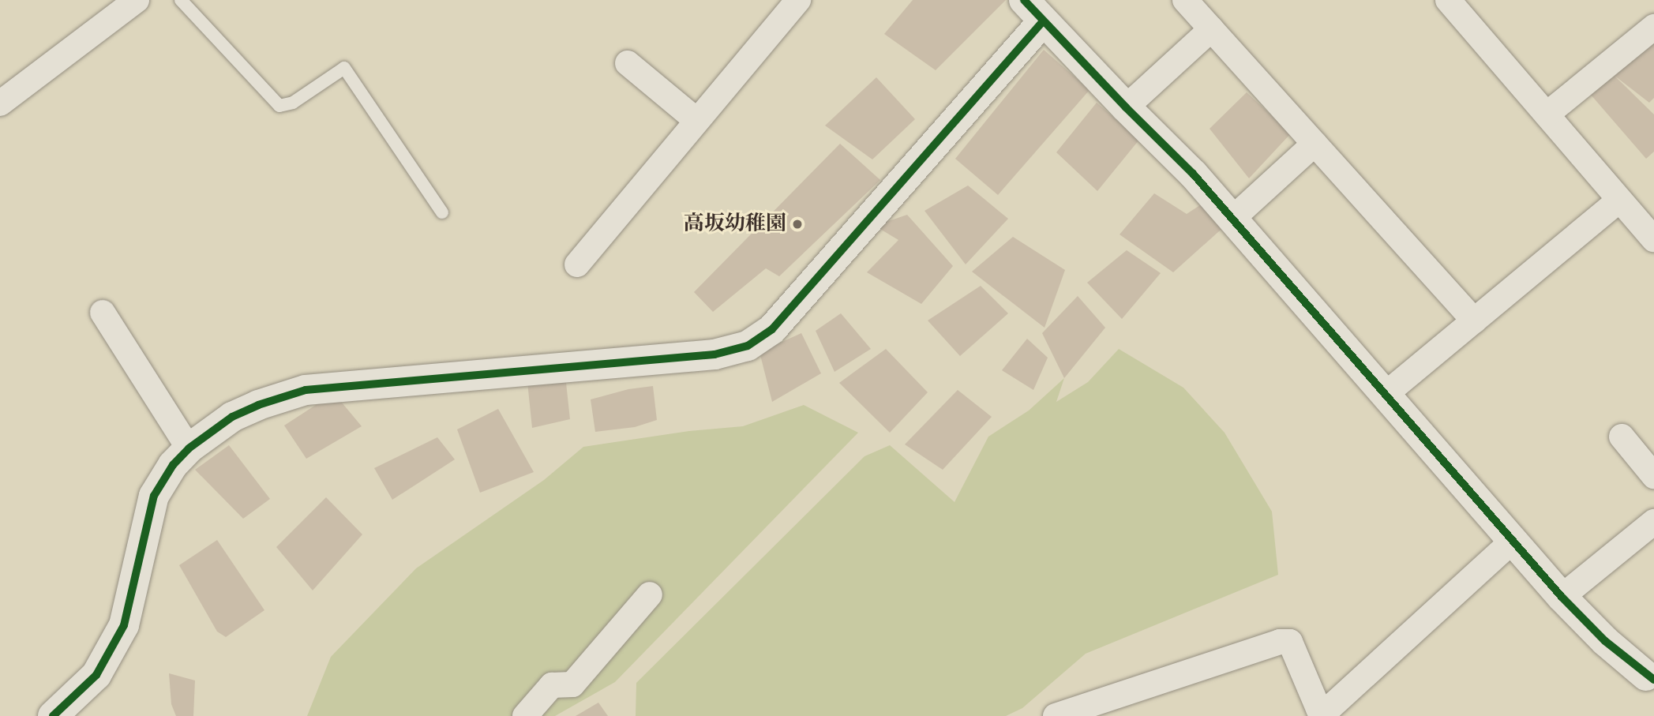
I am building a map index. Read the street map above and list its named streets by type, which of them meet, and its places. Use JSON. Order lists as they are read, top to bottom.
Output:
{
  "places": ["高坂幼稚園"]
}
